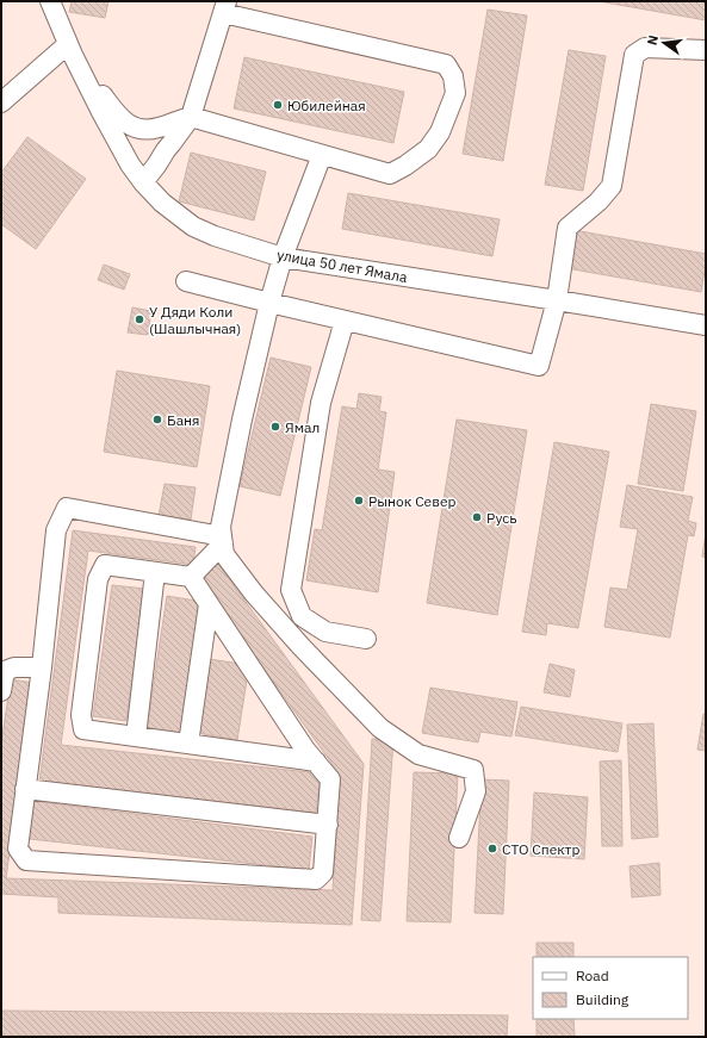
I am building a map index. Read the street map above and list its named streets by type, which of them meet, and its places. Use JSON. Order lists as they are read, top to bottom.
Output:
{
  "streets": {
    "street": ["улица 50 лет Ямала"]
  },
  "places": [
    "Юбилейная",
    "У Дяди Коли (Шашлычная)",
    "Баня",
    "Ямал",
    "Рынок Север",
    "Русь",
    "СТО Спектр"
  ],
  "legend": ["Road", "Building"],
  "north": "left"
}
